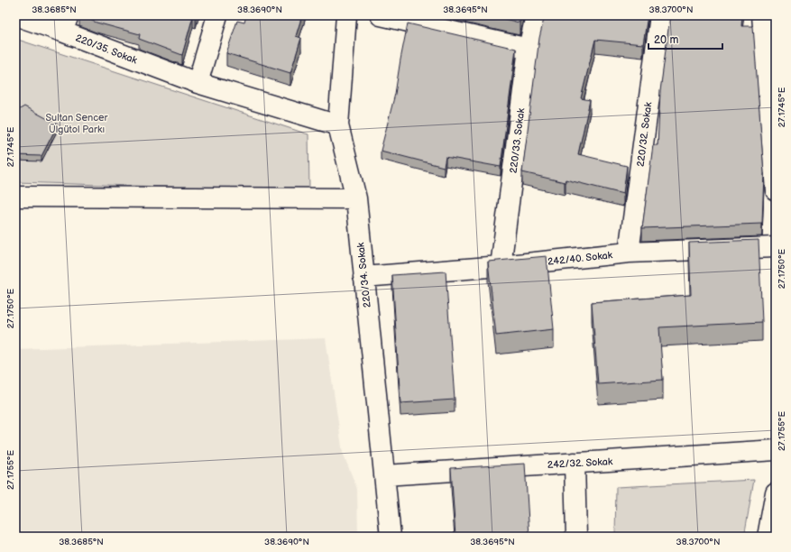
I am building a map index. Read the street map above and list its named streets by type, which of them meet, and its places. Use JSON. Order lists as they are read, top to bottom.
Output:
{
  "streets": {
    "street": [
      "220/35. Sokak",
      "220/32. Sokak",
      "220/33. Sokak",
      "242/40. Sokak",
      "220/34. Sokak",
      "242/32. Sokak"
    ]
  },
  "crossings": [
    ["220/35. Sokak", "220/34. Sokak"],
    ["220/32. Sokak", "242/40. Sokak"],
    ["220/33. Sokak", "242/40. Sokak"],
    ["242/40. Sokak", "220/34. Sokak"],
    ["220/34. Sokak", "242/32. Sokak"]
  ],
  "parks": ["Sultan Sencer Ülgütol Parkı"],
  "scale_bar": "20 m",
  "coordinates": [
    "38.3685°N",
    "38.3690°N",
    "38.3695°N",
    "38.3700°N",
    "27.1745°E",
    "27.1750°E",
    "27.1755°E"
  ]
}
